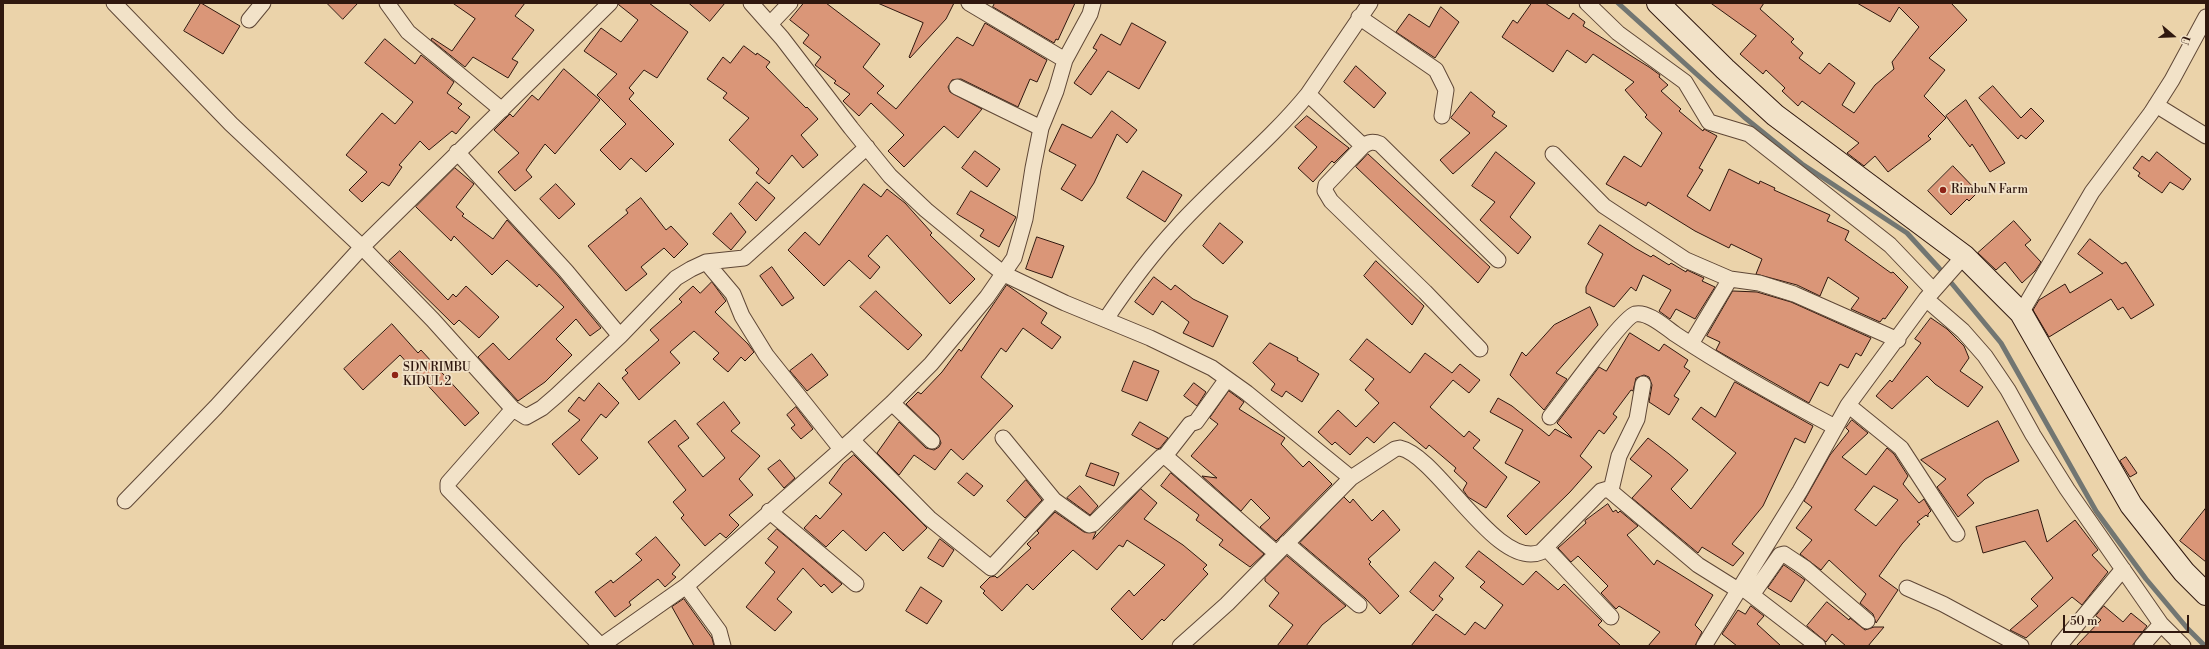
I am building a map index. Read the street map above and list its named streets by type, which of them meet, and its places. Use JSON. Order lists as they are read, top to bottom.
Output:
{
  "places": ["RimbuN Farm", "SDN RIMBU KIDUL 2"],
  "scale_bar": "50 m",
  "north": "right"
}
